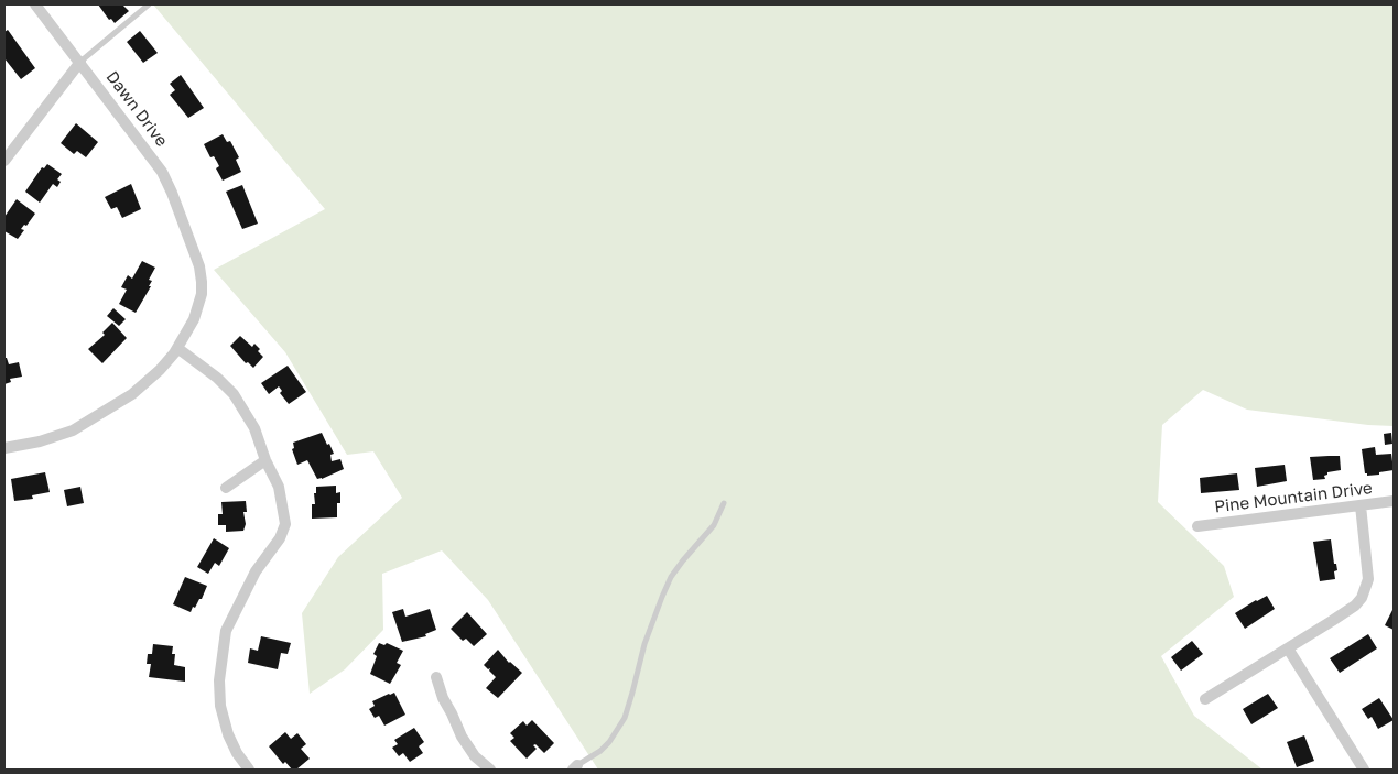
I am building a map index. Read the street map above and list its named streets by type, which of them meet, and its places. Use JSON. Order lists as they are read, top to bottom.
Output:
{
  "streets": {
    "street": ["Dawn Drive", "Pine Mountain Drive"]
  }
}
